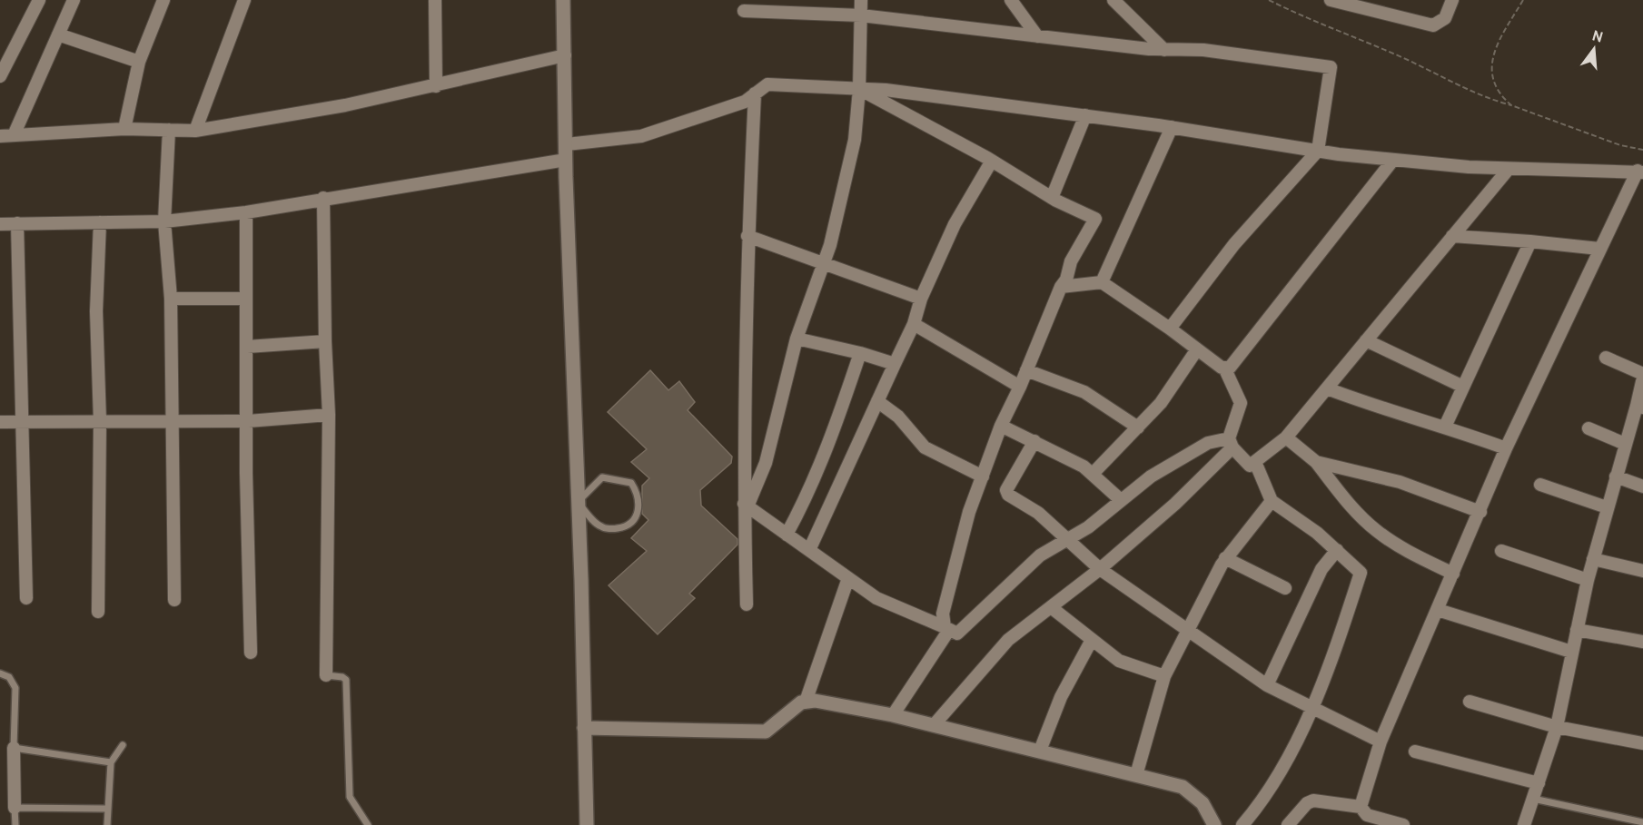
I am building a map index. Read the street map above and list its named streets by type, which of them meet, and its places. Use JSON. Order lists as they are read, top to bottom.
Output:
{
  "north": "top"
}
